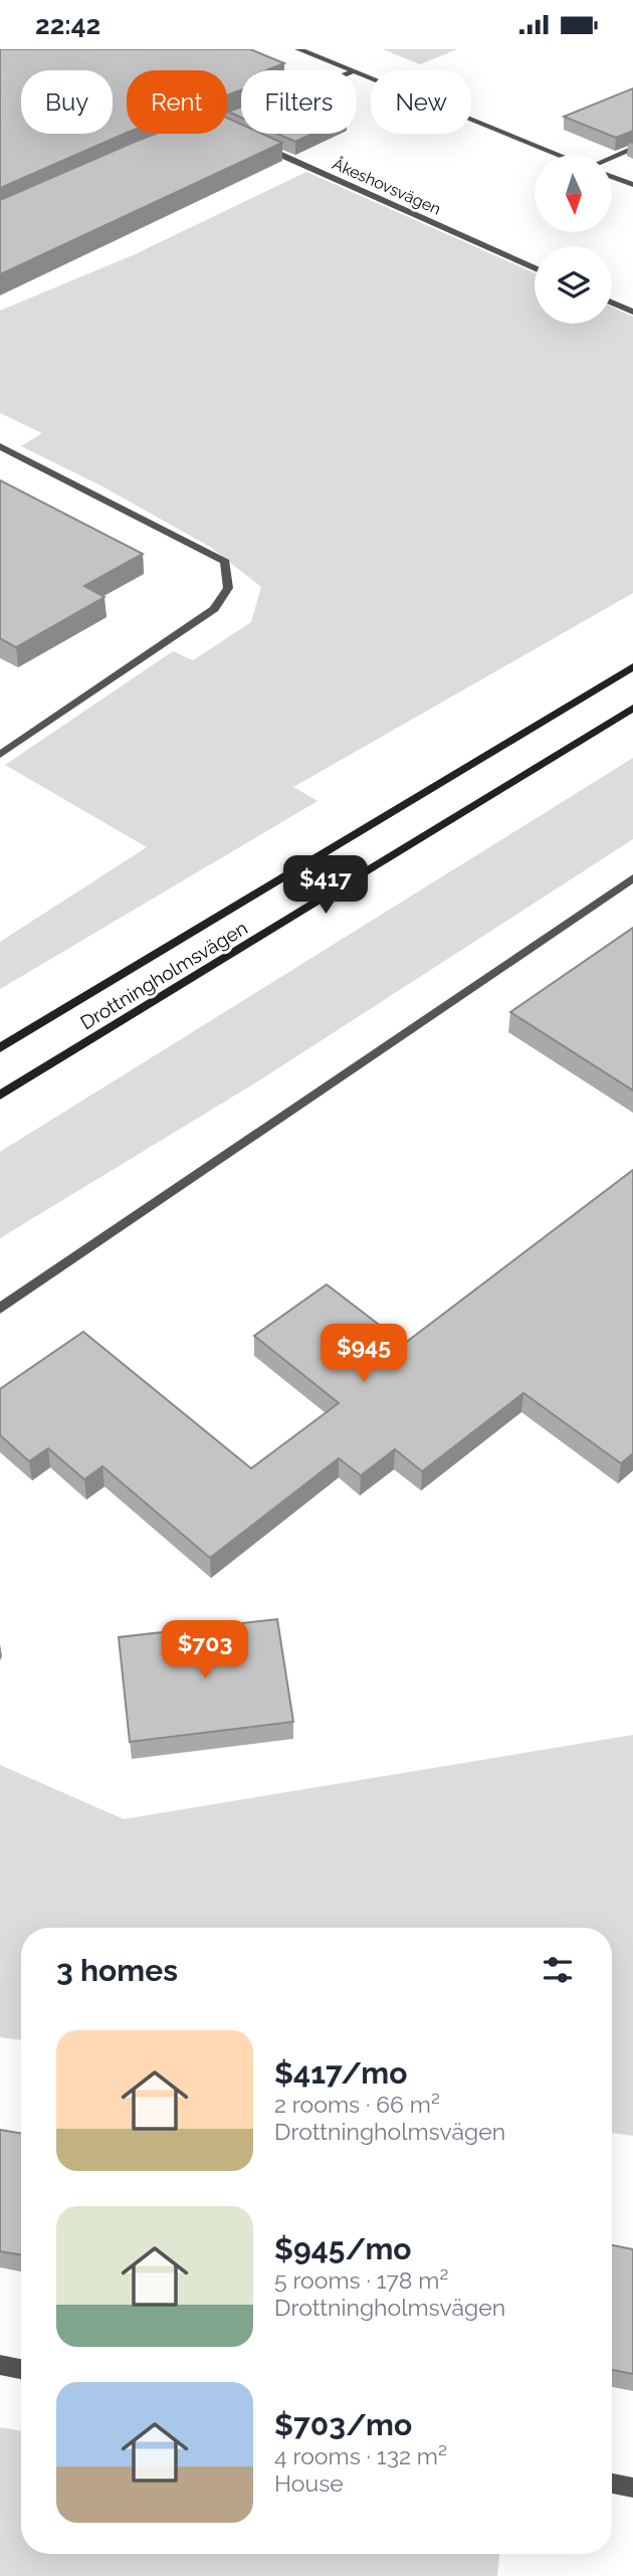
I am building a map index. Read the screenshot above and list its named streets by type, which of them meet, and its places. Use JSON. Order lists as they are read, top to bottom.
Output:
{
  "streets": {
    "main road": ["Drottningholmsvägen"],
    "street": ["Åkeshovsvägen"]
  },
  "north": "bottom",
  "page": {
    "status": "22:42",
    "chip": [
      "Buy",
      "Rent",
      "Filters",
      "New"
    ],
    "price": ["$417", "$945", "$703"],
    "heading": "3 homes",
    "list": [
      {
        "name": "$417/mo",
        "note": "2 rooms · 66 m² · Drottningholmsvägen"
      },
      {
        "name": "$945/mo",
        "note": "5 rooms · 178 m² · Drottningholmsvägen"
      },
      {
        "name": "$703/mo",
        "note": "4 rooms · 132 m² · House"
      }
    ]
  }
}
